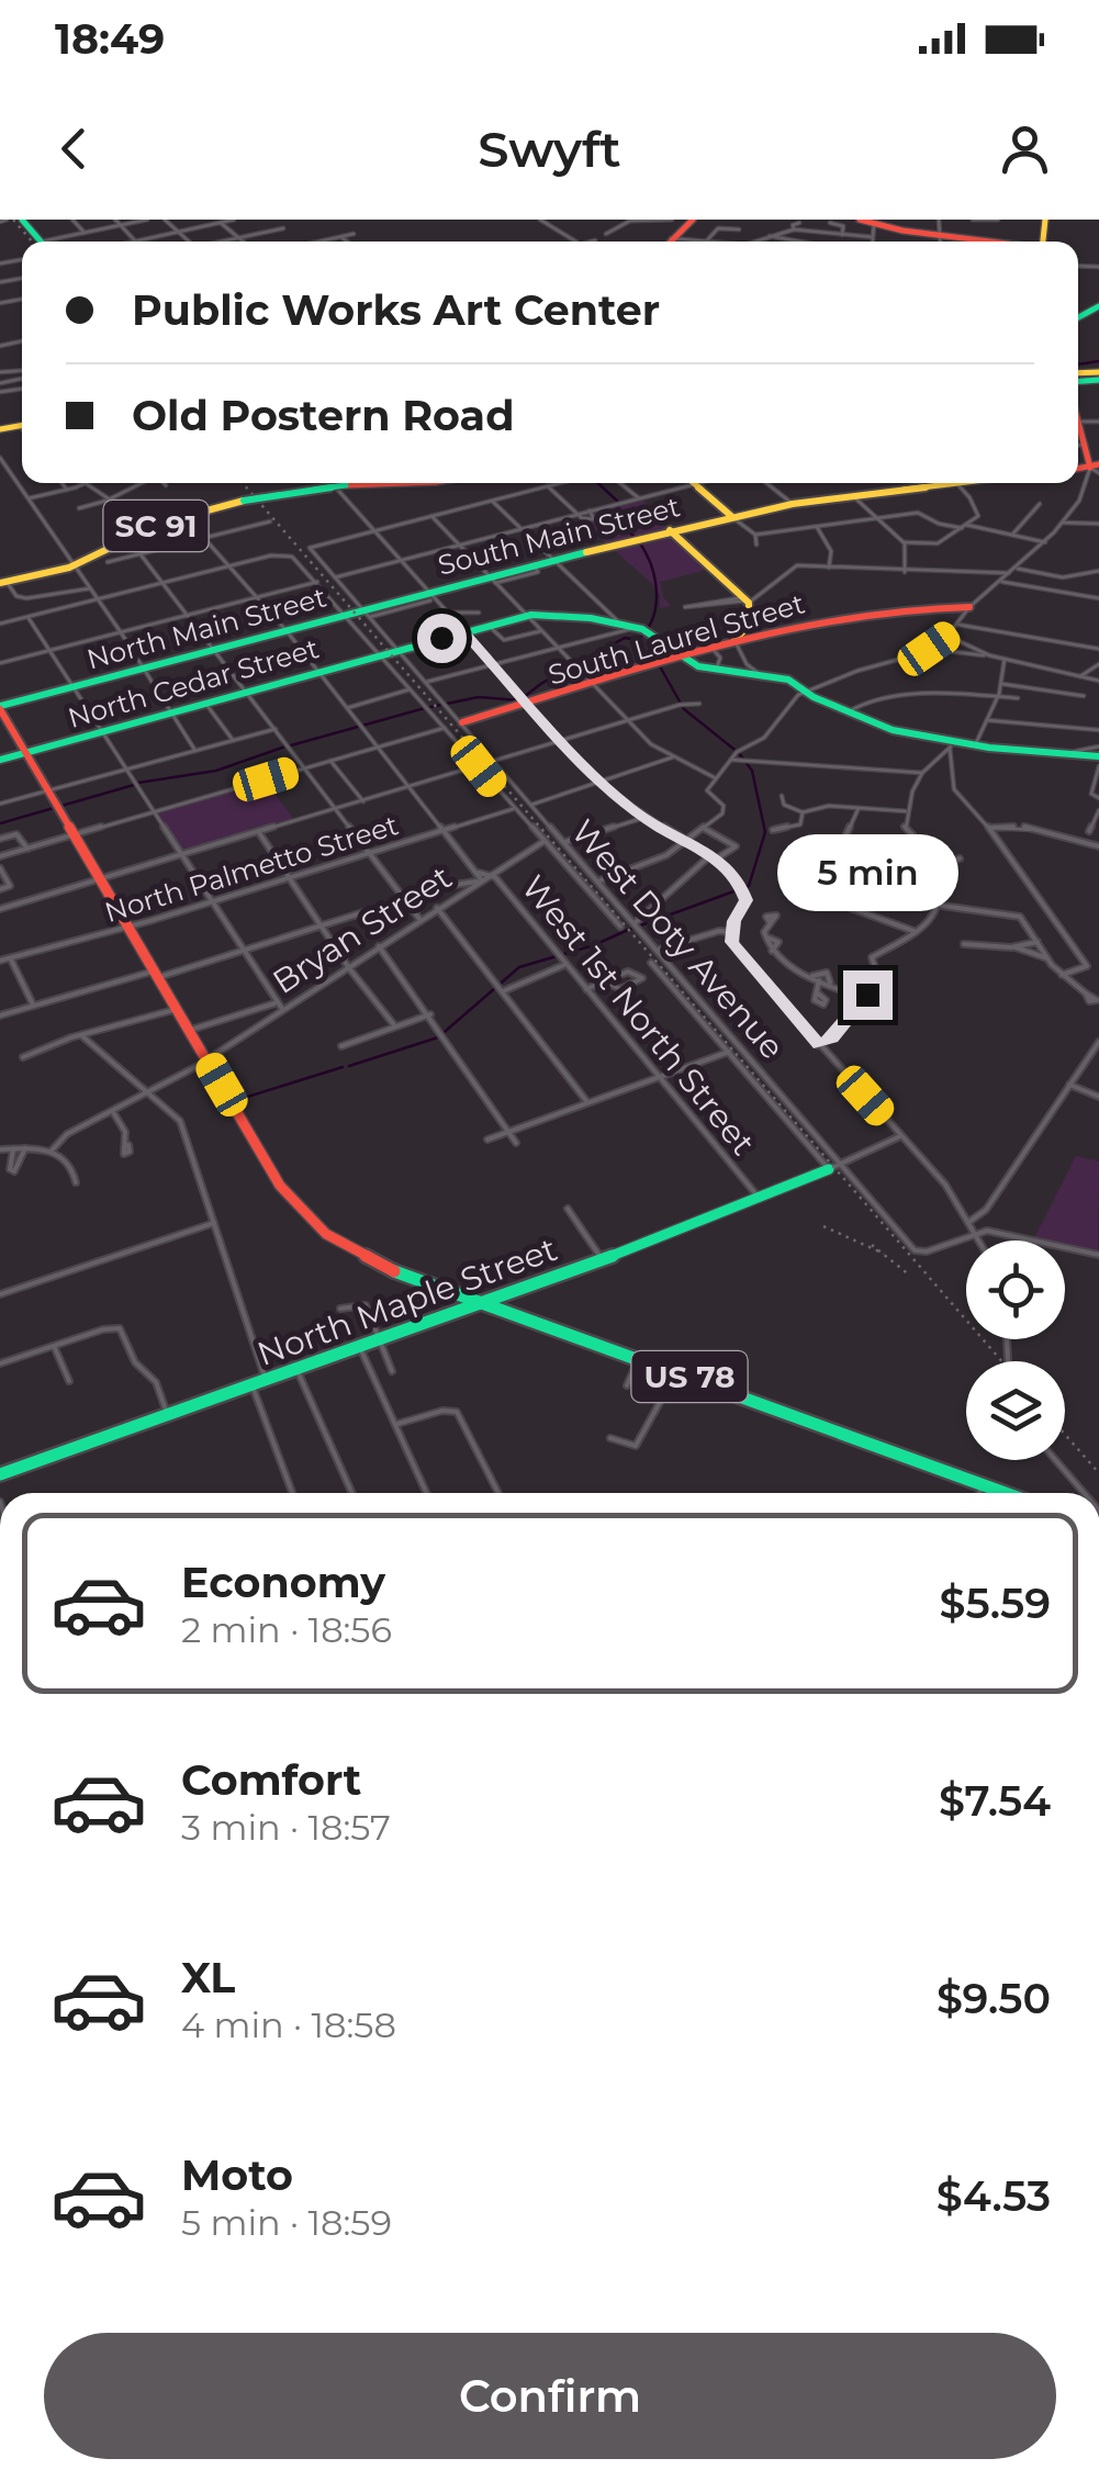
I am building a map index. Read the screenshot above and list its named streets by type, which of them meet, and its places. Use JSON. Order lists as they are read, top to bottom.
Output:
{
  "streets": {
    "main road": [
      "SC 91",
      "South Main Street",
      "North Main Street",
      "South Laurel Street",
      "North Cedar Street",
      "North Maple Street",
      "US 78"
    ],
    "street": [
      "North Palmetto Street",
      "Bryan Street",
      "West Doty Avenue",
      "West 1st North Street"
    ]
  },
  "crossings": [
    ["South Main Street", "North Main Street"],
    ["North Main Street", "West Doty Avenue"],
    ["North Main Street", "West 1st North Street"],
    ["North Main Street", "US 78"],
    ["South Laurel Street", "West Doty Avenue"],
    ["North Cedar Street", "West Doty Avenue"],
    ["North Cedar Street", "West 1st North Street"],
    ["North Cedar Street", "US 78"],
    ["North Palmetto Street", "West 1st North Street"],
    ["North Palmetto Street", "US 78"],
    ["Bryan Street", "West 1st North Street"],
    ["Bryan Street", "US 78"],
    ["West Doty Avenue", "North Maple Street"],
    ["West 1st North Street", "North Maple Street"],
    ["North Maple Street", "US 78"]
  ],
  "page": {
    "status": "18:49",
    "header": "Swyft",
    "banner": ["Public Works Art Center", "Old Postern Road"],
    "bubble": "5 min",
    "list": [
      {
        "name": "Economy",
        "note": "2 min · 18:56",
        "value": "$5.59"
      },
      {
        "name": "Comfort",
        "note": "3 min · 18:57",
        "value": "$7.54"
      },
      {
        "name": "XL",
        "note": "4 min · 18:58",
        "value": "$9.50"
      },
      {
        "name": "Moto",
        "note": "5 min · 18:59",
        "value": "$4.53"
      }
    ],
    "buttons": "Confirm"
  }
}
